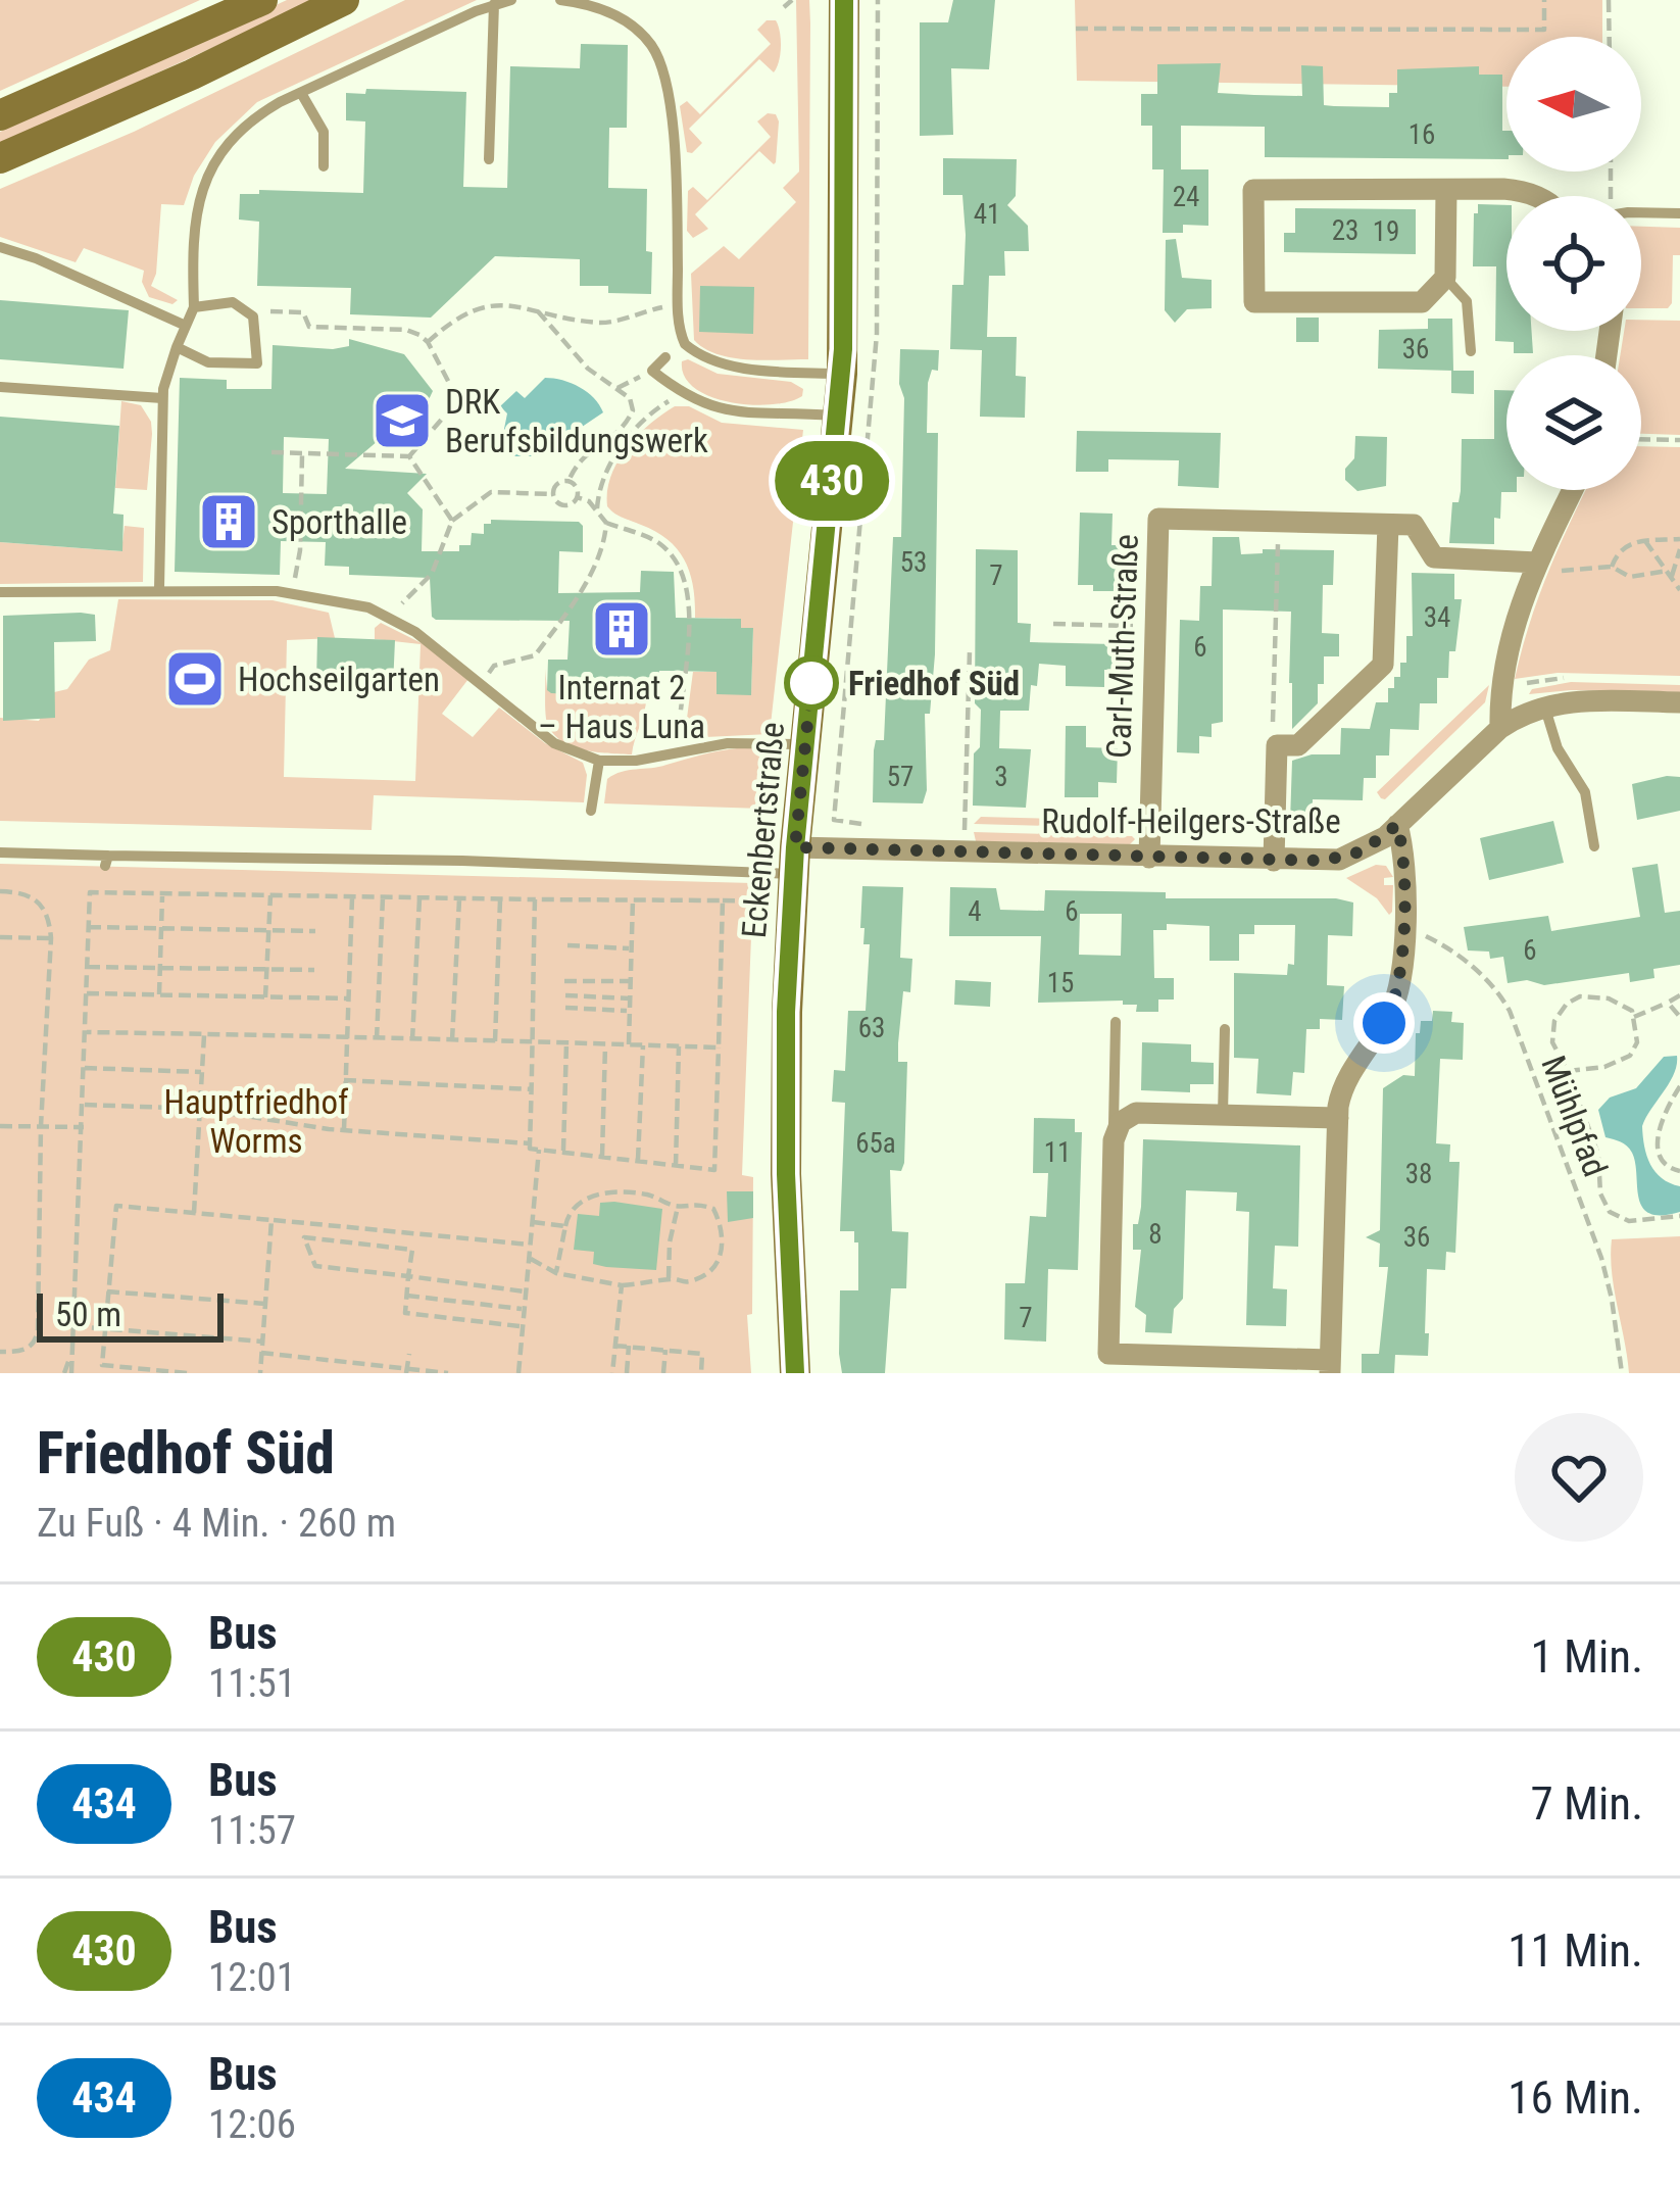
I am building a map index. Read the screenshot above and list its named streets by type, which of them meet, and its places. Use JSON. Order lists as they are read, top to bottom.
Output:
{
  "streets": {
    "street": ["Carl-Muth-Straße", "Rudolf-Heilgers-Straße", "Eckenbertstraße"],
    "path": ["Mühlpfad"]
  },
  "crossings": [
    ["Carl-Muth-Straße", "Rudolf-Heilgers-Straße"],
    ["Rudolf-Heilgers-Straße", "Eckenbertstraße"]
  ],
  "parks": ["Hauptfriedhof Worms"],
  "places": {
    "school or university": ["DRK Berufsbildungswerk"],
    "building": ["Sporthalle", "Internat 2 – Haus Luna"],
    "sports": ["Hochseilgarten"],
    "other": ["Friedhof Süd"]
  },
  "lines": ["bus line 430"],
  "house_numbers": [
    "16",
    "24",
    "41",
    "23",
    "19",
    "36",
    "53",
    "7",
    "34",
    "6",
    "57",
    "3",
    "4",
    "6",
    "6",
    "15",
    "63",
    "65a",
    "11",
    "38",
    "8",
    "36",
    "7"
  ],
  "scale_bar": "50 m",
  "north": "left",
  "page": {
    "on_map": "430",
    "scale": "50 m",
    "heading": ["Friedhof Süd", "Zu Fuß · 4 Min. · 260 m"],
    "list": [
      {
        "mark": "430",
        "name": "Bus",
        "note": "11:51",
        "value": "1 Min."
      },
      {
        "mark": "434",
        "name": "Bus",
        "note": "11:57",
        "value": "7 Min."
      },
      {
        "mark": "430",
        "name": "Bus",
        "note": "12:01",
        "value": "11 Min."
      },
      {
        "mark": "434",
        "name": "Bus",
        "note": "12:06",
        "value": "16 Min."
      }
    ]
  }
}
